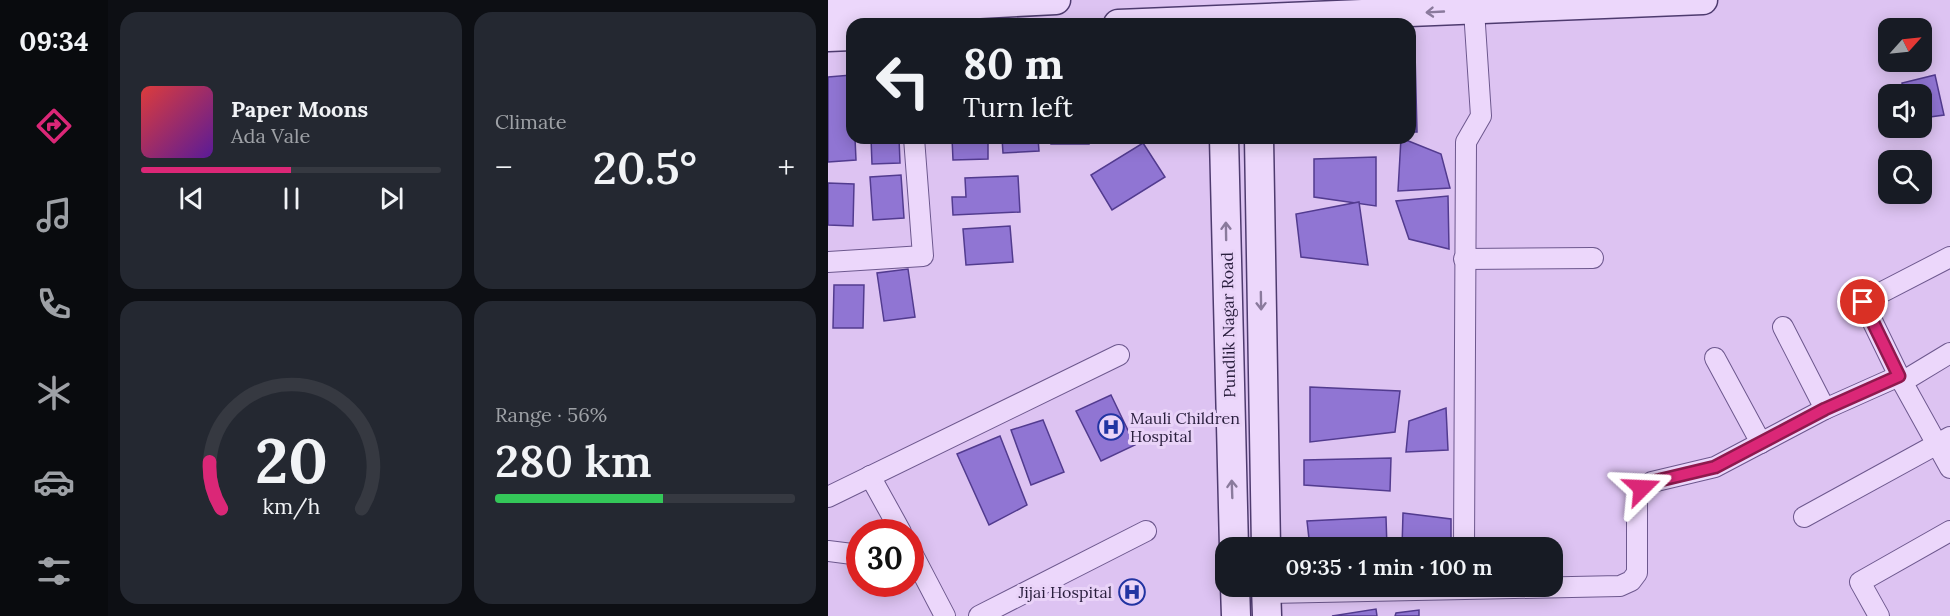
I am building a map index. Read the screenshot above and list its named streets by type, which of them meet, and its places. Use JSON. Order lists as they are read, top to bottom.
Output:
{
  "streets": {
    "main road": ["Pundlik Nagar Road"]
  },
  "places": {
    "hospital": ["Mauli Children Hospital", "Jijai Hospital"]
  },
  "north": "top right",
  "page": {
    "tabs": "09:34",
    "tile": [
      "Climate",
      ["Range · 56%", "280 km"]
    ],
    "turn": ["80 m", "Turn left"],
    "song": ["Paper Moons", "Ada Vale"],
    "heat": ["−", "20.5°", "+"],
    "limit": "30",
    "trip": "09:35 · 1 min · 100 m",
    "gauge": ["20", "km/h"]
  }
}
